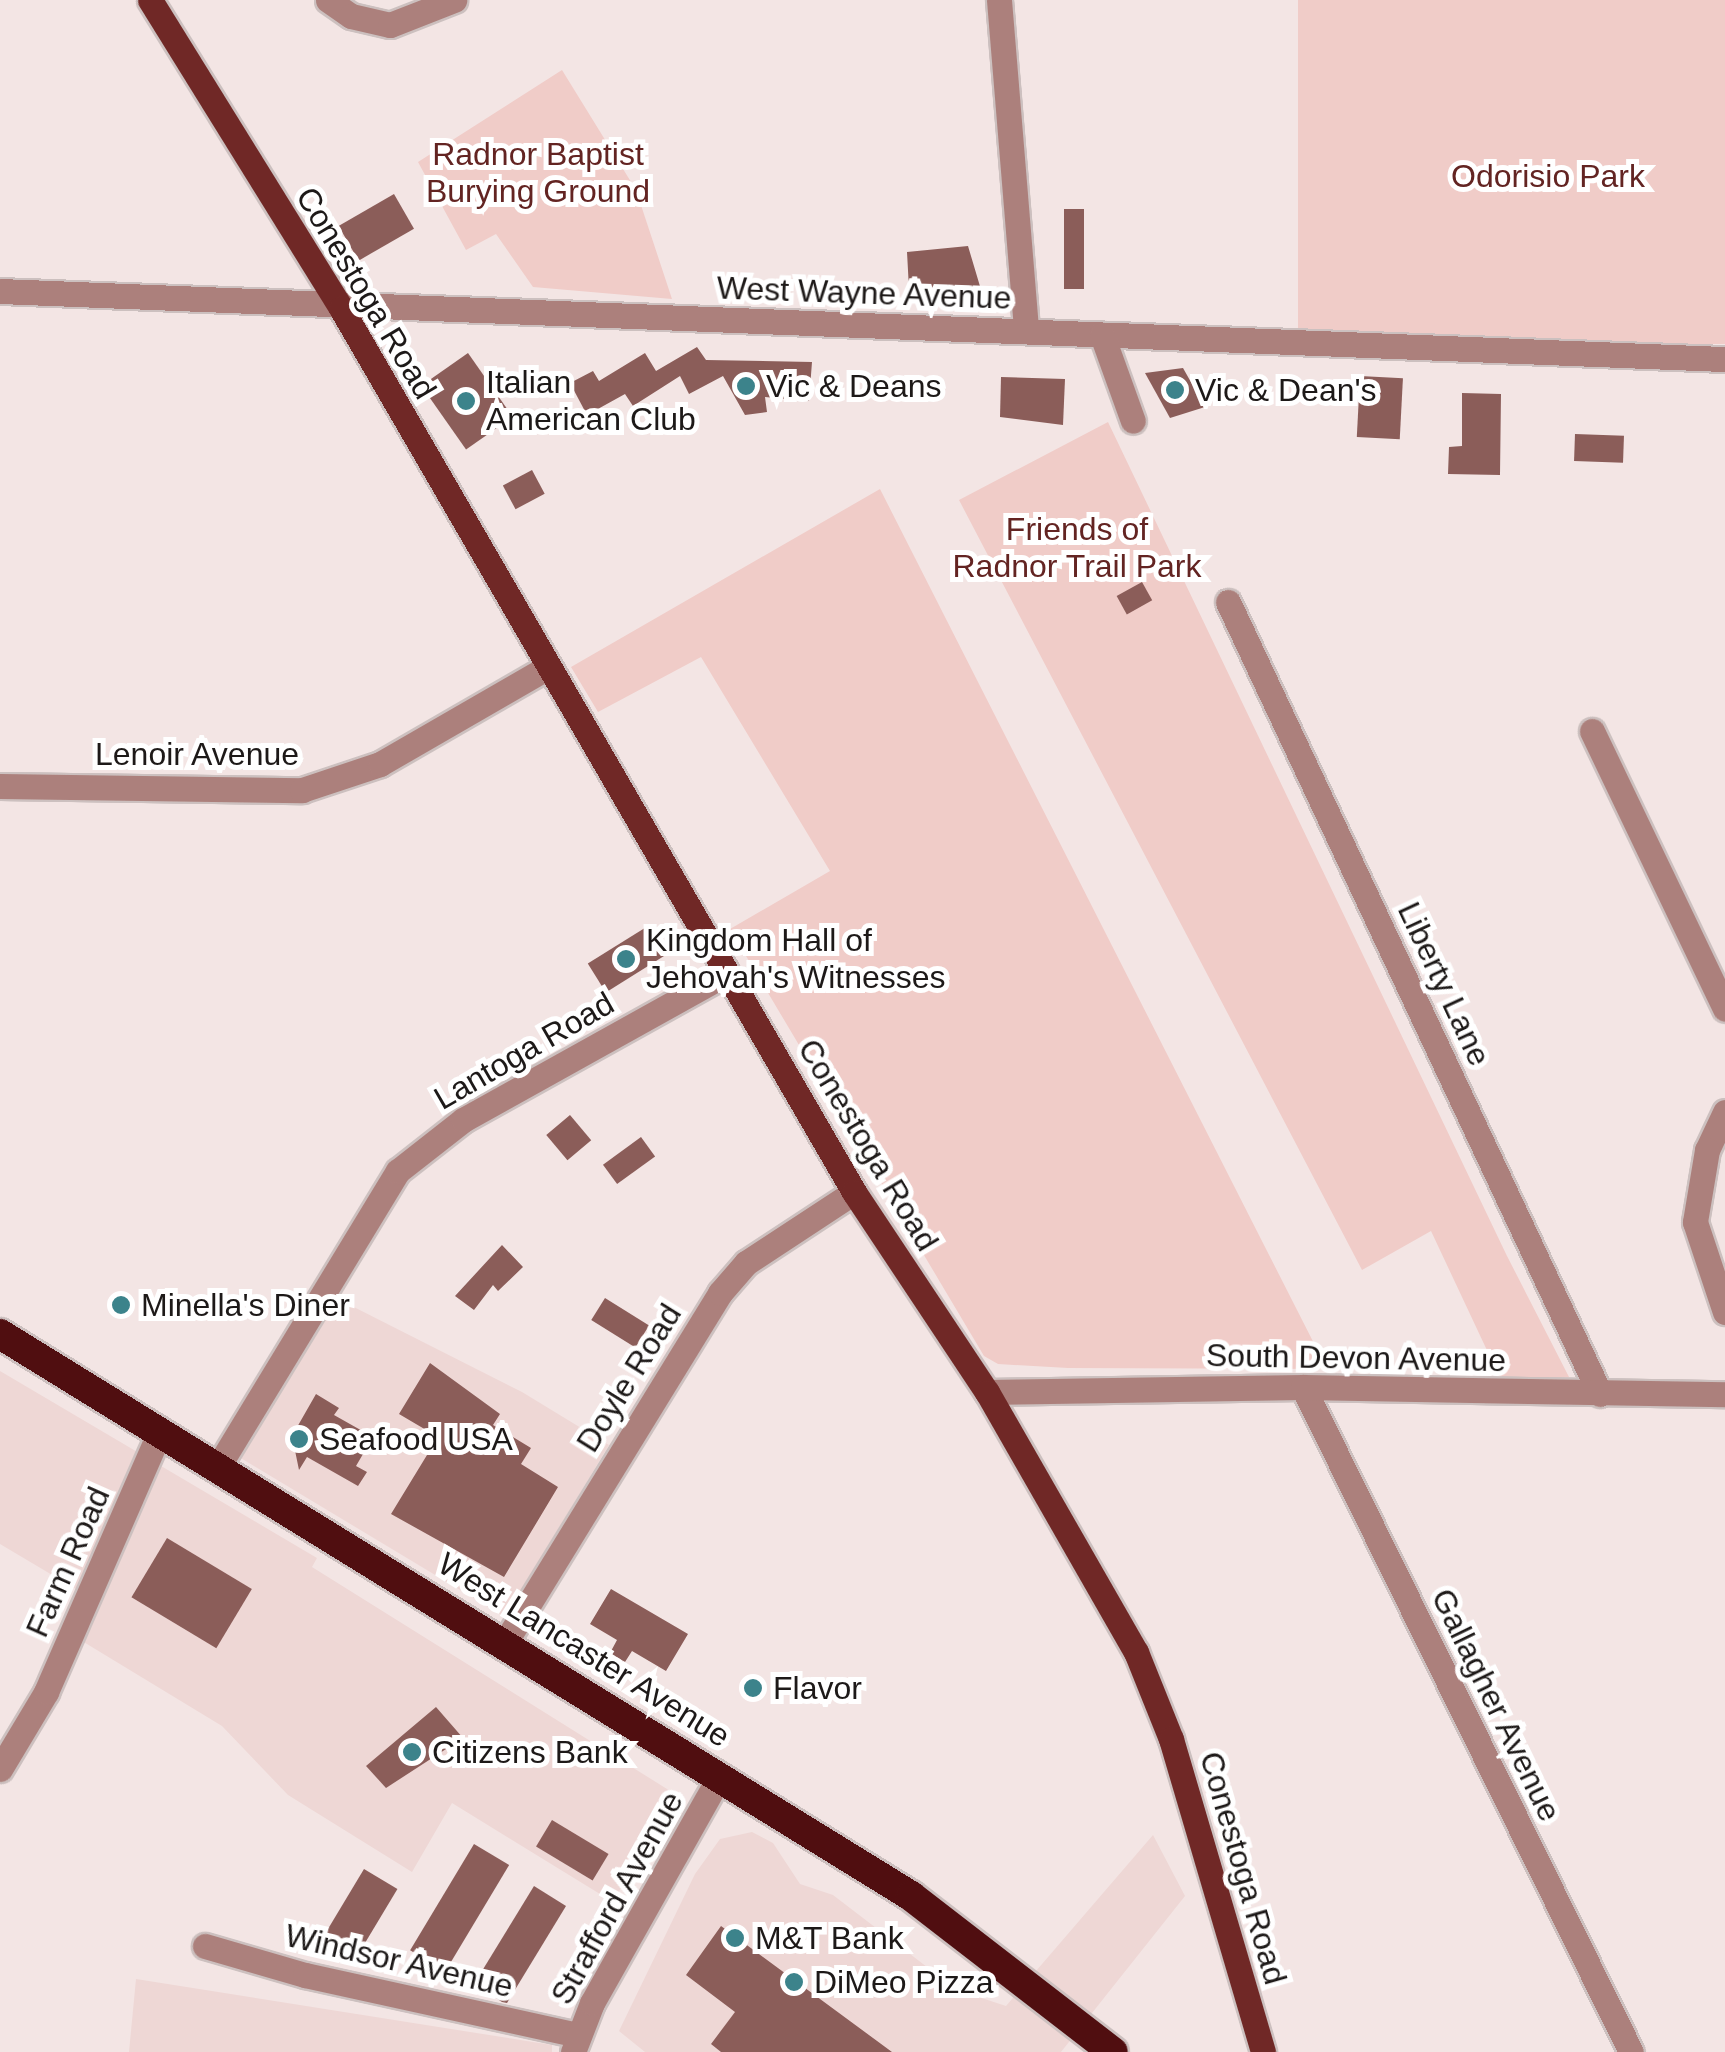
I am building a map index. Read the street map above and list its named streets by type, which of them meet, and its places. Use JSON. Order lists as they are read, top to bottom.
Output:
{
  "streets": {
    "highway": ["West Lancaster Avenue"],
    "main road": ["Conestoga Road"],
    "street": [
      "West Wayne Avenue",
      "Lenoir Avenue",
      "Liberty Lane",
      "Lantoga Road",
      "South Devon Avenue",
      "Doyle Road",
      "Farm Road",
      "Gallagher Avenue",
      "Strafford Avenue",
      "Windsor Avenue"
    ]
  },
  "crossings": [
    ["Conestoga Road", "West Wayne Avenue"],
    ["Conestoga Road", "Lenoir Avenue"],
    ["Conestoga Road", "Lantoga Road"],
    ["Conestoga Road", "South Devon Avenue"],
    ["Conestoga Road", "Doyle Road"],
    ["Liberty Lane", "South Devon Avenue"],
    ["Lantoga Road", "West Lancaster Avenue"],
    ["South Devon Avenue", "Gallagher Avenue"],
    ["Doyle Road", "West Lancaster Avenue"],
    ["Farm Road", "West Lancaster Avenue"],
    ["West Lancaster Avenue", "Strafford Avenue"],
    ["Strafford Avenue", "Windsor Avenue"]
  ],
  "parks": ["Radnor Baptist Burying Ground", "Odorisio Park", "Friends of Radnor Trail Park"],
  "places": [
    "Vic & Deans",
    "Vic & Dean's",
    "Italian American Club",
    "Kingdom Hall of Jehovah's Witnesses",
    "Minella's Diner",
    "Seafood USA",
    "Flavor",
    "Citizens Bank",
    "M&T Bank",
    "DiMeo Pizza"
  ]
}
